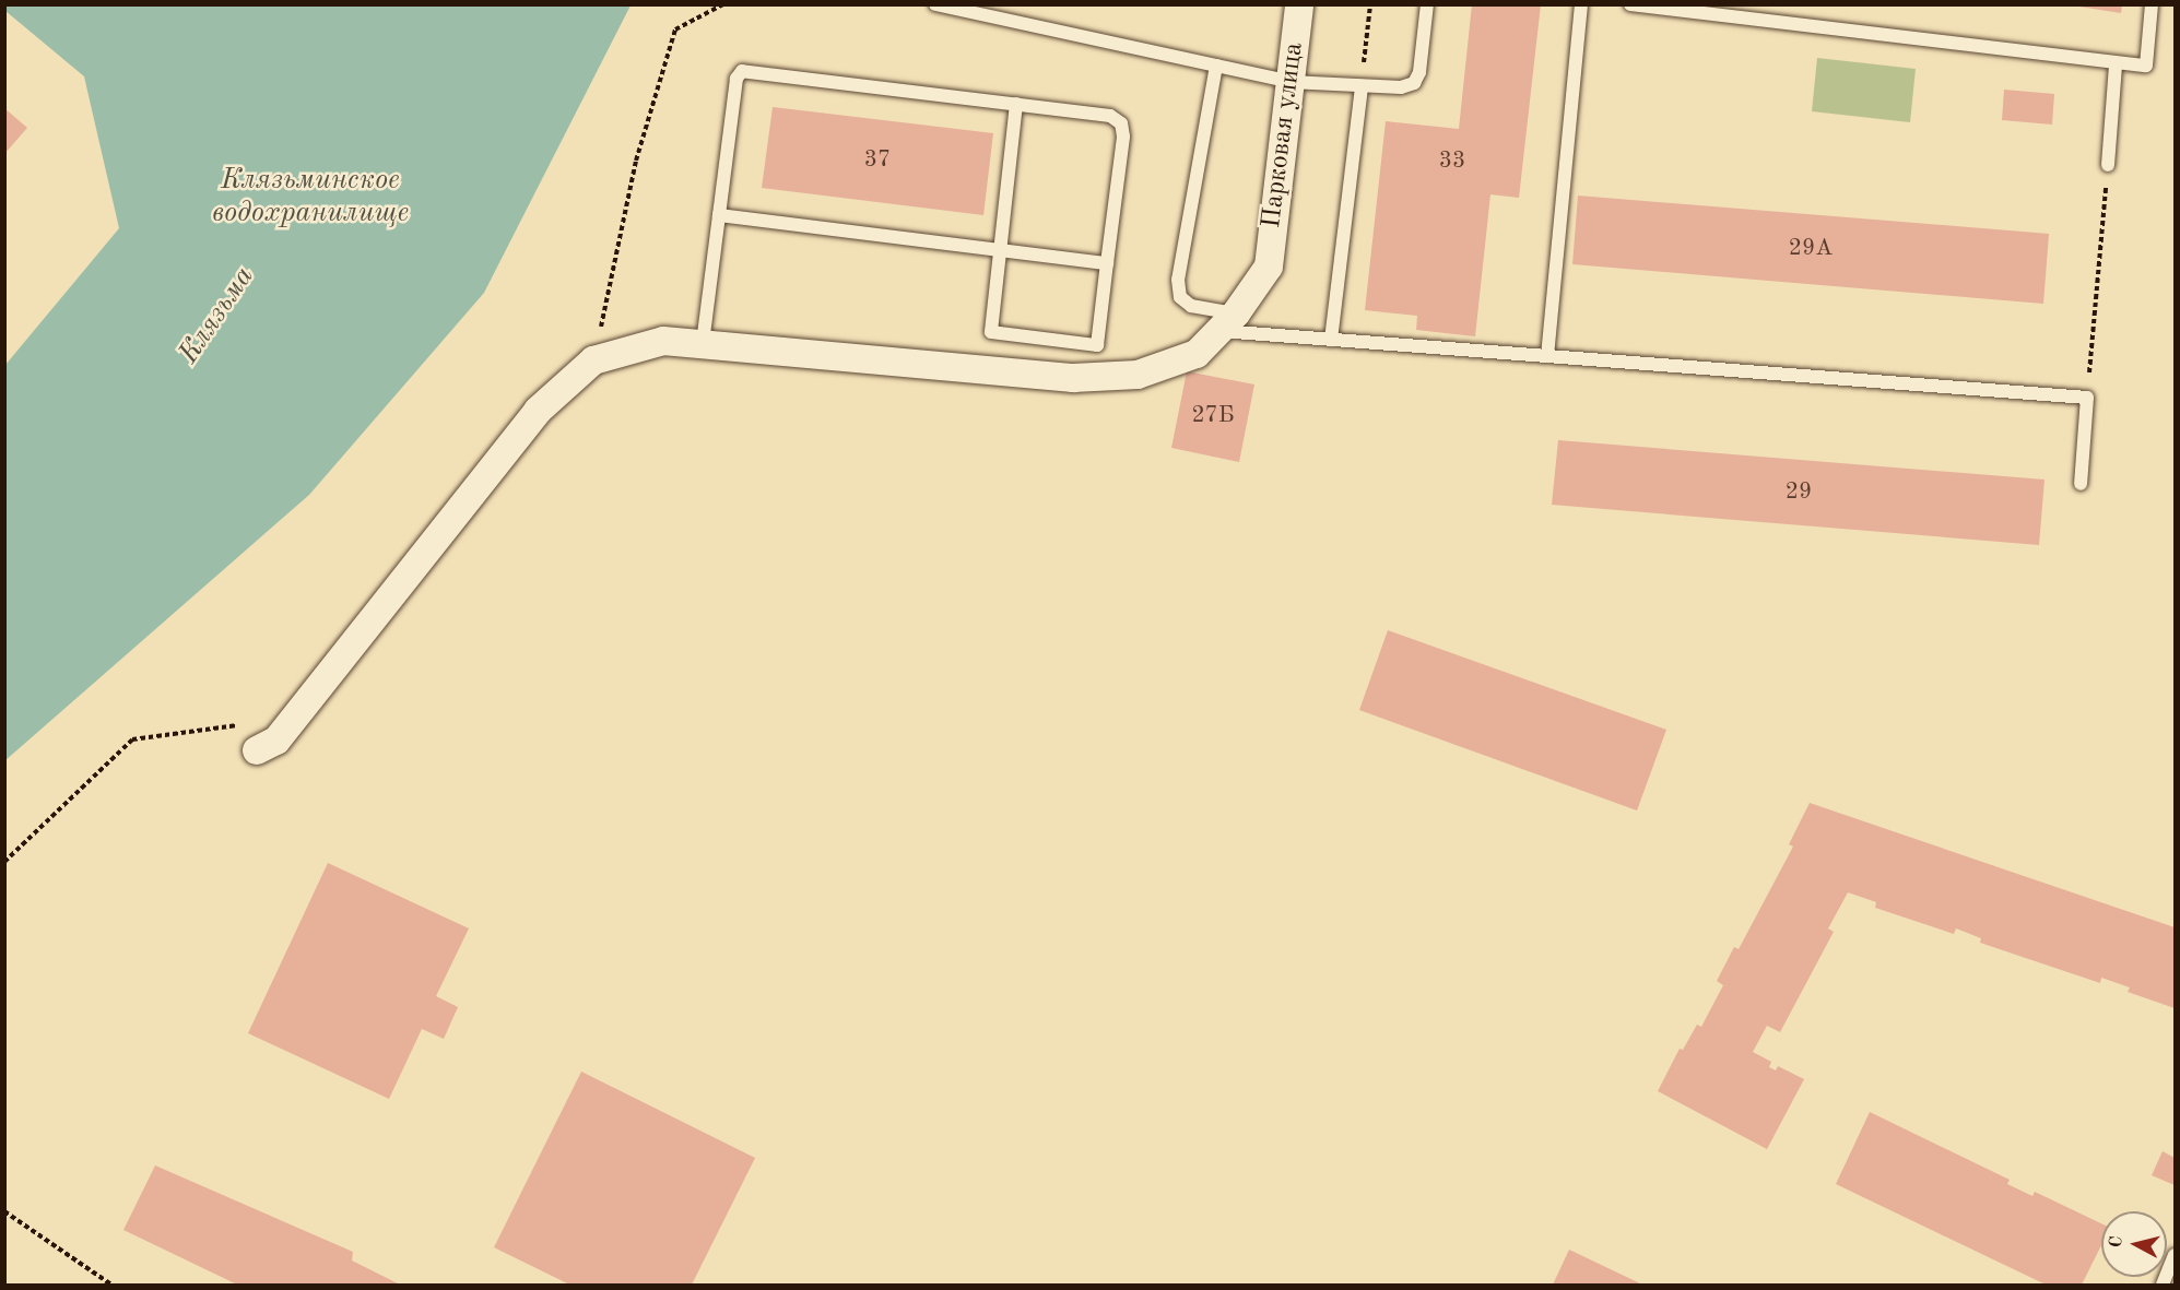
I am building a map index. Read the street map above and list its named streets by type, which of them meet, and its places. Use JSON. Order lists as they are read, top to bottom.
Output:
{
  "streets": {
    "street": ["Парковая улица"]
  },
  "water": ["Клязьминское водохранилище", "Клязьма"],
  "house_numbers": [
    "37",
    "33",
    "29А",
    "27Б",
    "29"
  ],
  "north": "left"
}
